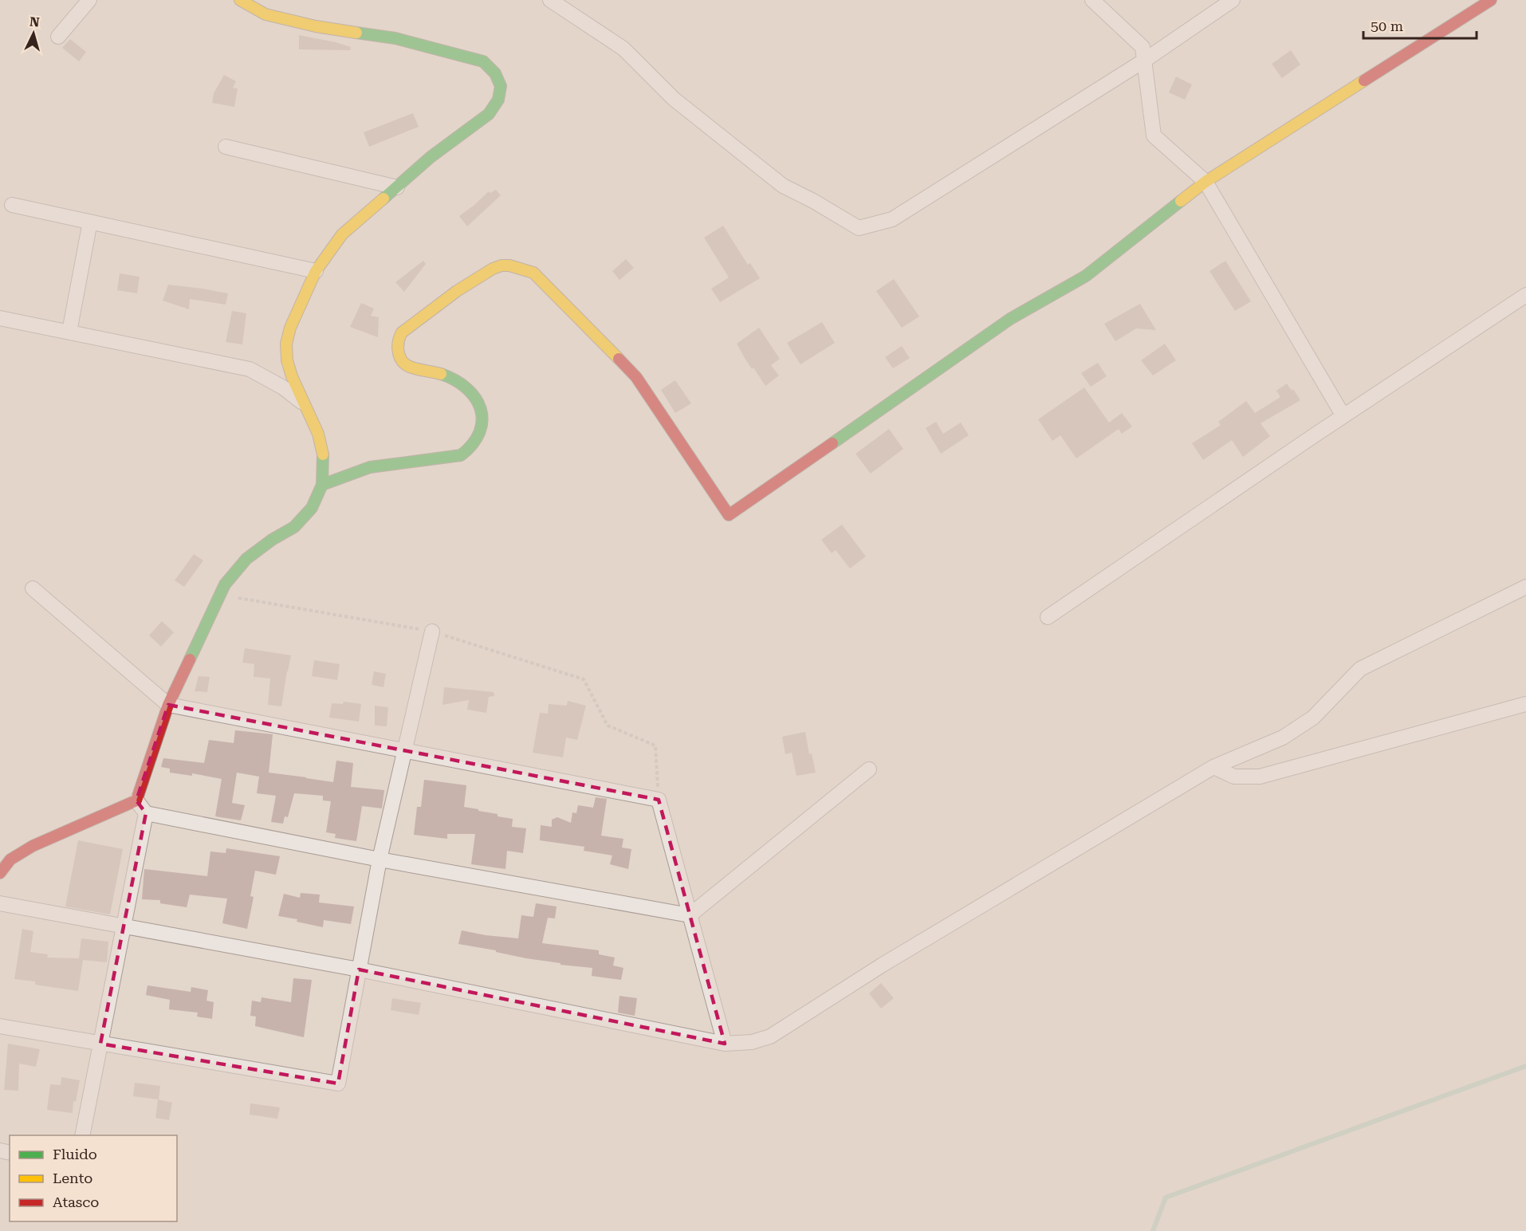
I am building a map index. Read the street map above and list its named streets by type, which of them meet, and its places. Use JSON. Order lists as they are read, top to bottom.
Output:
{
  "legend": ["Fluido", "Lento", "Atasco"],
  "scale_bar": "50 m",
  "north": "top"
}
